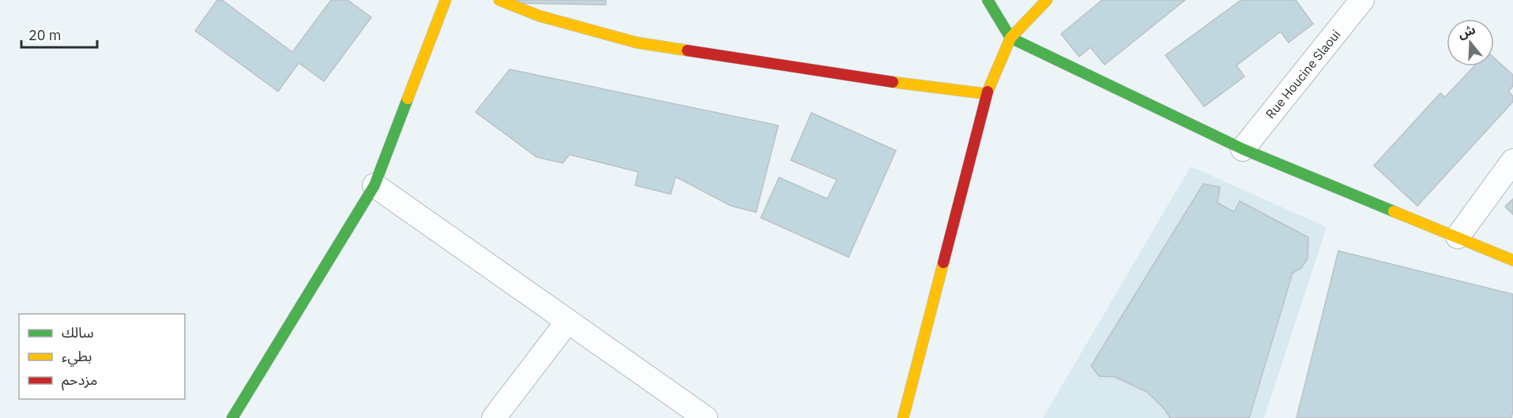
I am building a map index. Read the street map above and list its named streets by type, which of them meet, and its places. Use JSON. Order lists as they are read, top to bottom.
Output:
{
  "streets": {
    "street": ["Rue Houcine Slaoui"]
  },
  "legend": ["سالك", "بطيء", "مزدحم"],
  "scale_bar": "20 m",
  "north": "top"
}
